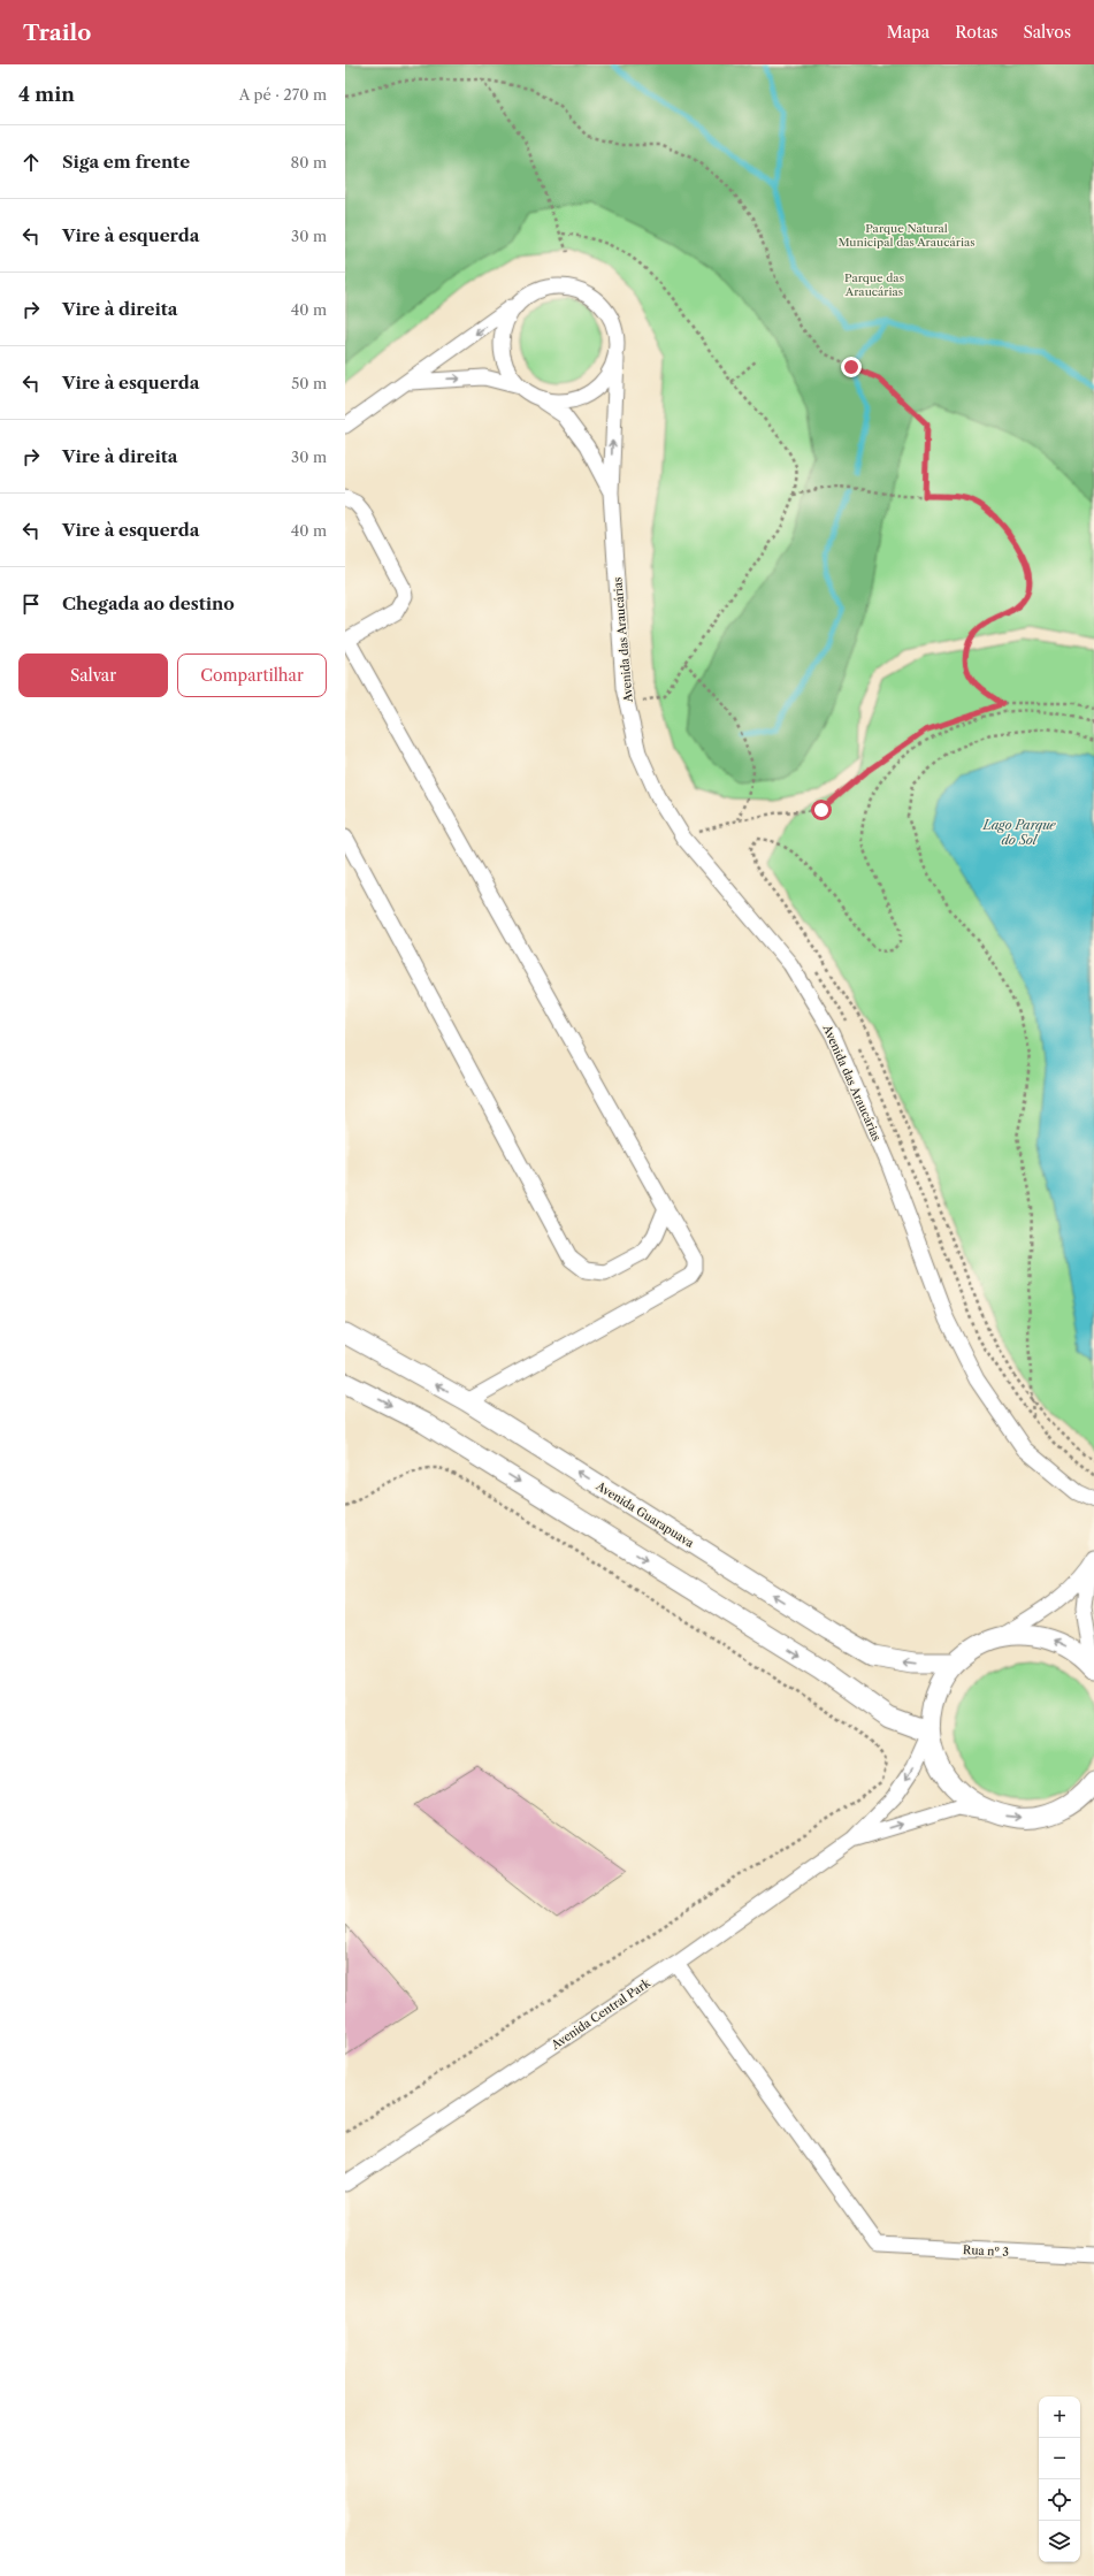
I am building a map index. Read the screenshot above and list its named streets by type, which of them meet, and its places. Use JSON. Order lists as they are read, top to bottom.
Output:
{
  "streets": {
    "street": [
      "Avenida das Araucárias",
      "Avenida Guarapuava",
      "Avenida Central Park",
      "Rua nº 3"
    ]
  },
  "crossings": [
    ["Avenida Central Park", "Rua nº 3"]
  ],
  "water": ["Lago Parque do Sol"],
  "parks": ["Parque Natural Municipal das Araucárias", "Parque das Araucárias"],
  "page": {
    "header": "Trailo",
    "nav": ["Mapa", "Rotas", "Salvos"],
    "heading": ["4 min", "A pé · 270 m"],
    "list": [
      ["Siga em frente", "80 m"],
      ["Vire à esquerda", "30 m"],
      ["Vire à direita", "40 m"],
      ["Vire à esquerda", "50 m"],
      ["Vire à direita", "30 m"],
      ["Vire à esquerda", "40 m"],
      "Chegada ao destino"
    ],
    "buttons": ["Salvar", "Compartilhar"],
    "map_buttons": ["+", "−"]
  }
}
